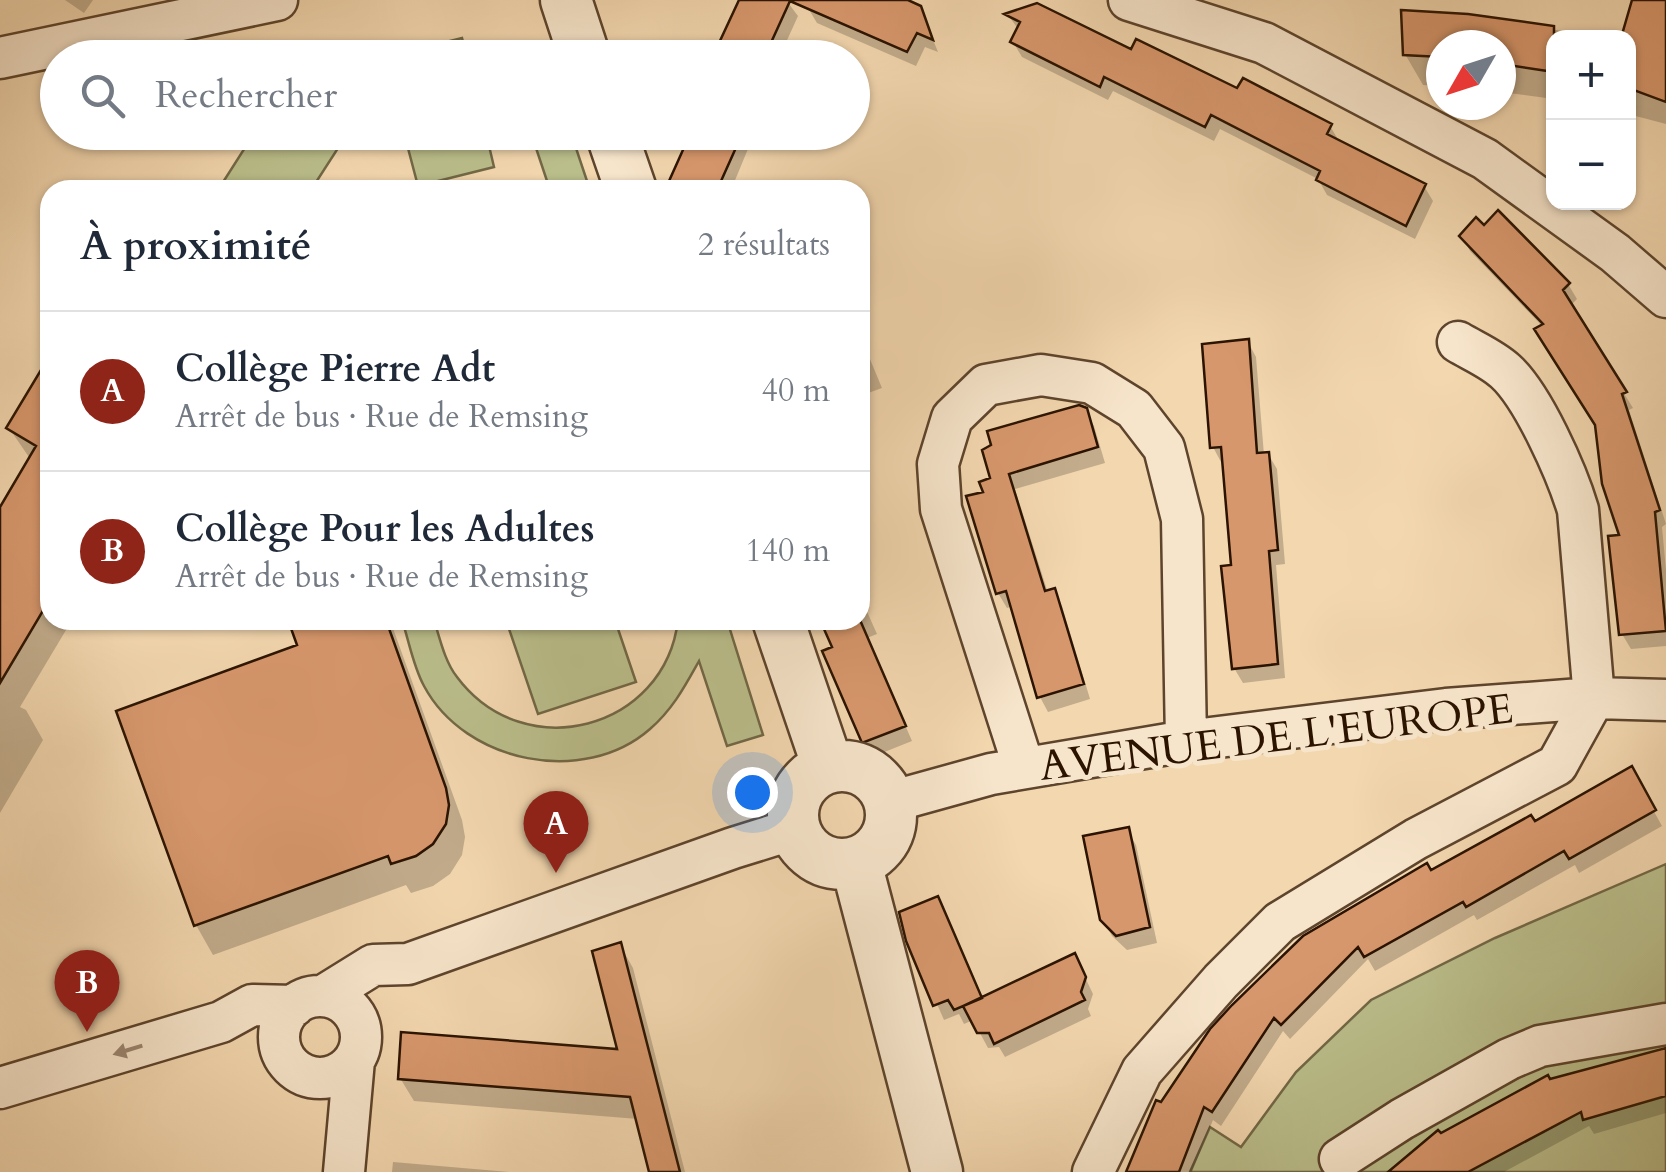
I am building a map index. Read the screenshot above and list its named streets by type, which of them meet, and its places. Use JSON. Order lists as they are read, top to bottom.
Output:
{
  "streets": {
    "street": ["AVENUE DE L'EUROPE"]
  },
  "north": "bottom left",
  "page": {
    "map_buttons": ["+", "−"],
    "search": "Rechercher",
    "heading": ["À proximité", "2 résultats"],
    "list": [
      {
        "mark": "A",
        "name": "Collège Pierre Adt",
        "note": "Arrêt de bus · Rue de Remsing",
        "value": "40 m"
      },
      {
        "mark": "B",
        "name": "Collège Pour les Adultes",
        "note": "Arrêt de bus · Rue de Remsing",
        "value": "140 m"
      }
    ],
    "pins": ["A", "B"]
  }
}
